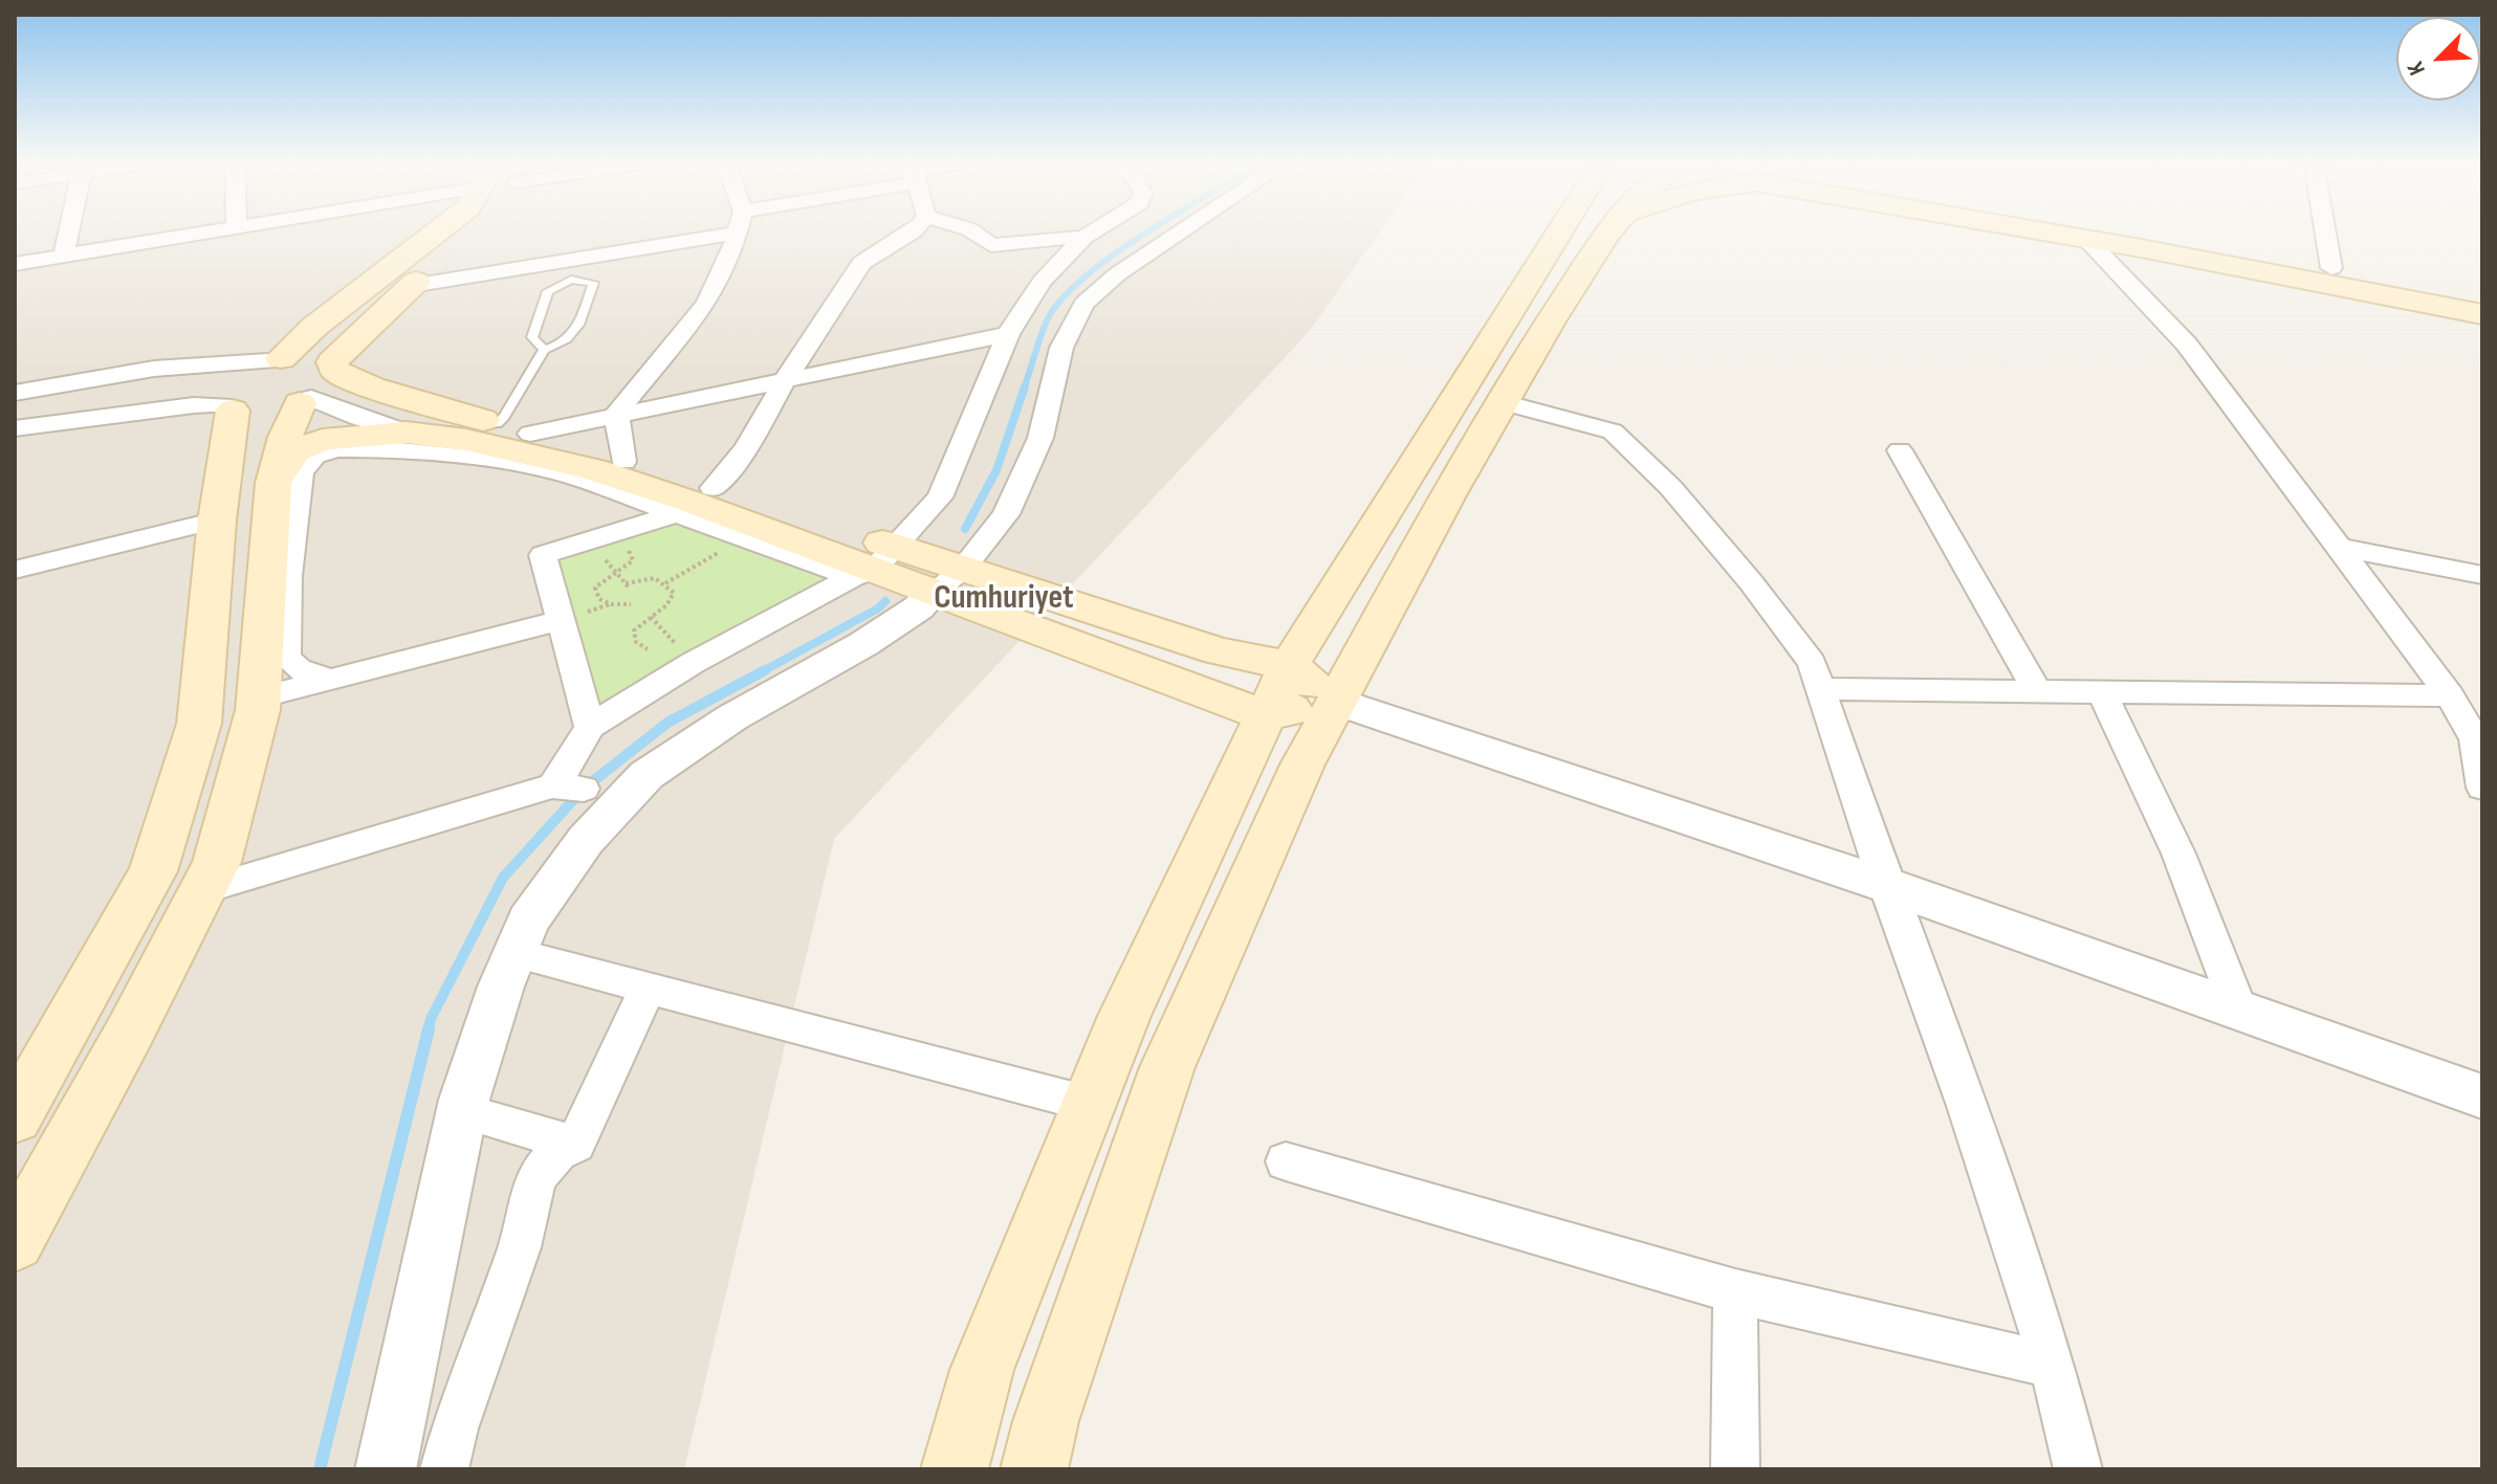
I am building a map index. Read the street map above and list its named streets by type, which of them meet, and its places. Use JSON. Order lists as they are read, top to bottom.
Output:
{
  "districts": ["Cumhuriyet"],
  "north": "bottom left"
}
